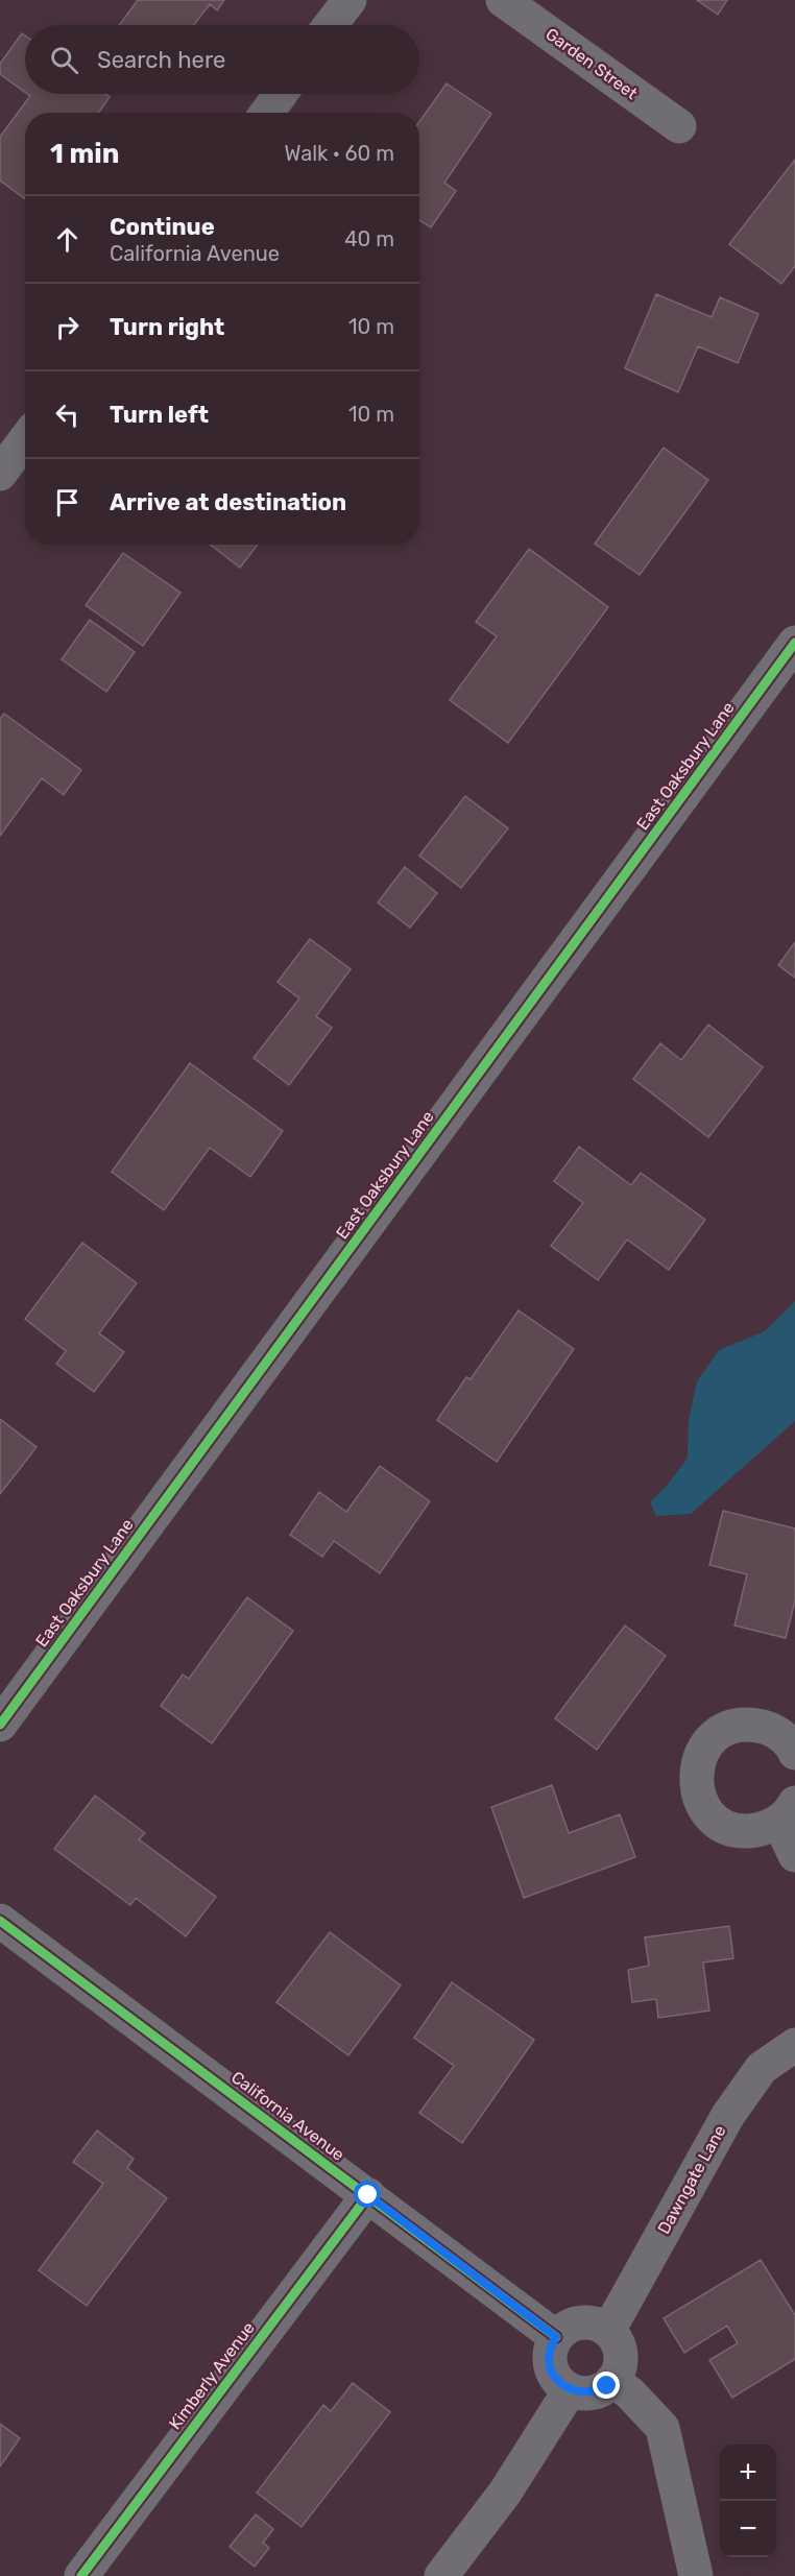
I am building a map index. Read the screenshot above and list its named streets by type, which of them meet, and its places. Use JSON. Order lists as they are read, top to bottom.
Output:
{
  "streets": {
    "street": [
      "Garden Street",
      "East Oaksbury Lane",
      "California Avenue",
      "Dawngate Lane",
      "Kimberly Avenue"
    ]
  },
  "crossings": [
    ["California Avenue", "Dawngate Lane"],
    ["California Avenue", "Kimberly Avenue"]
  ],
  "page": {
    "search": "Search here",
    "heading": ["1 min", "Walk · 60 m"],
    "list": [
      ["Continue", "California Avenue", "40 m"],
      ["Turn right", "10 m"],
      ["Turn left", "10 m"],
      "Arrive at destination"
    ],
    "map_buttons": ["+", "−"]
  }
}
